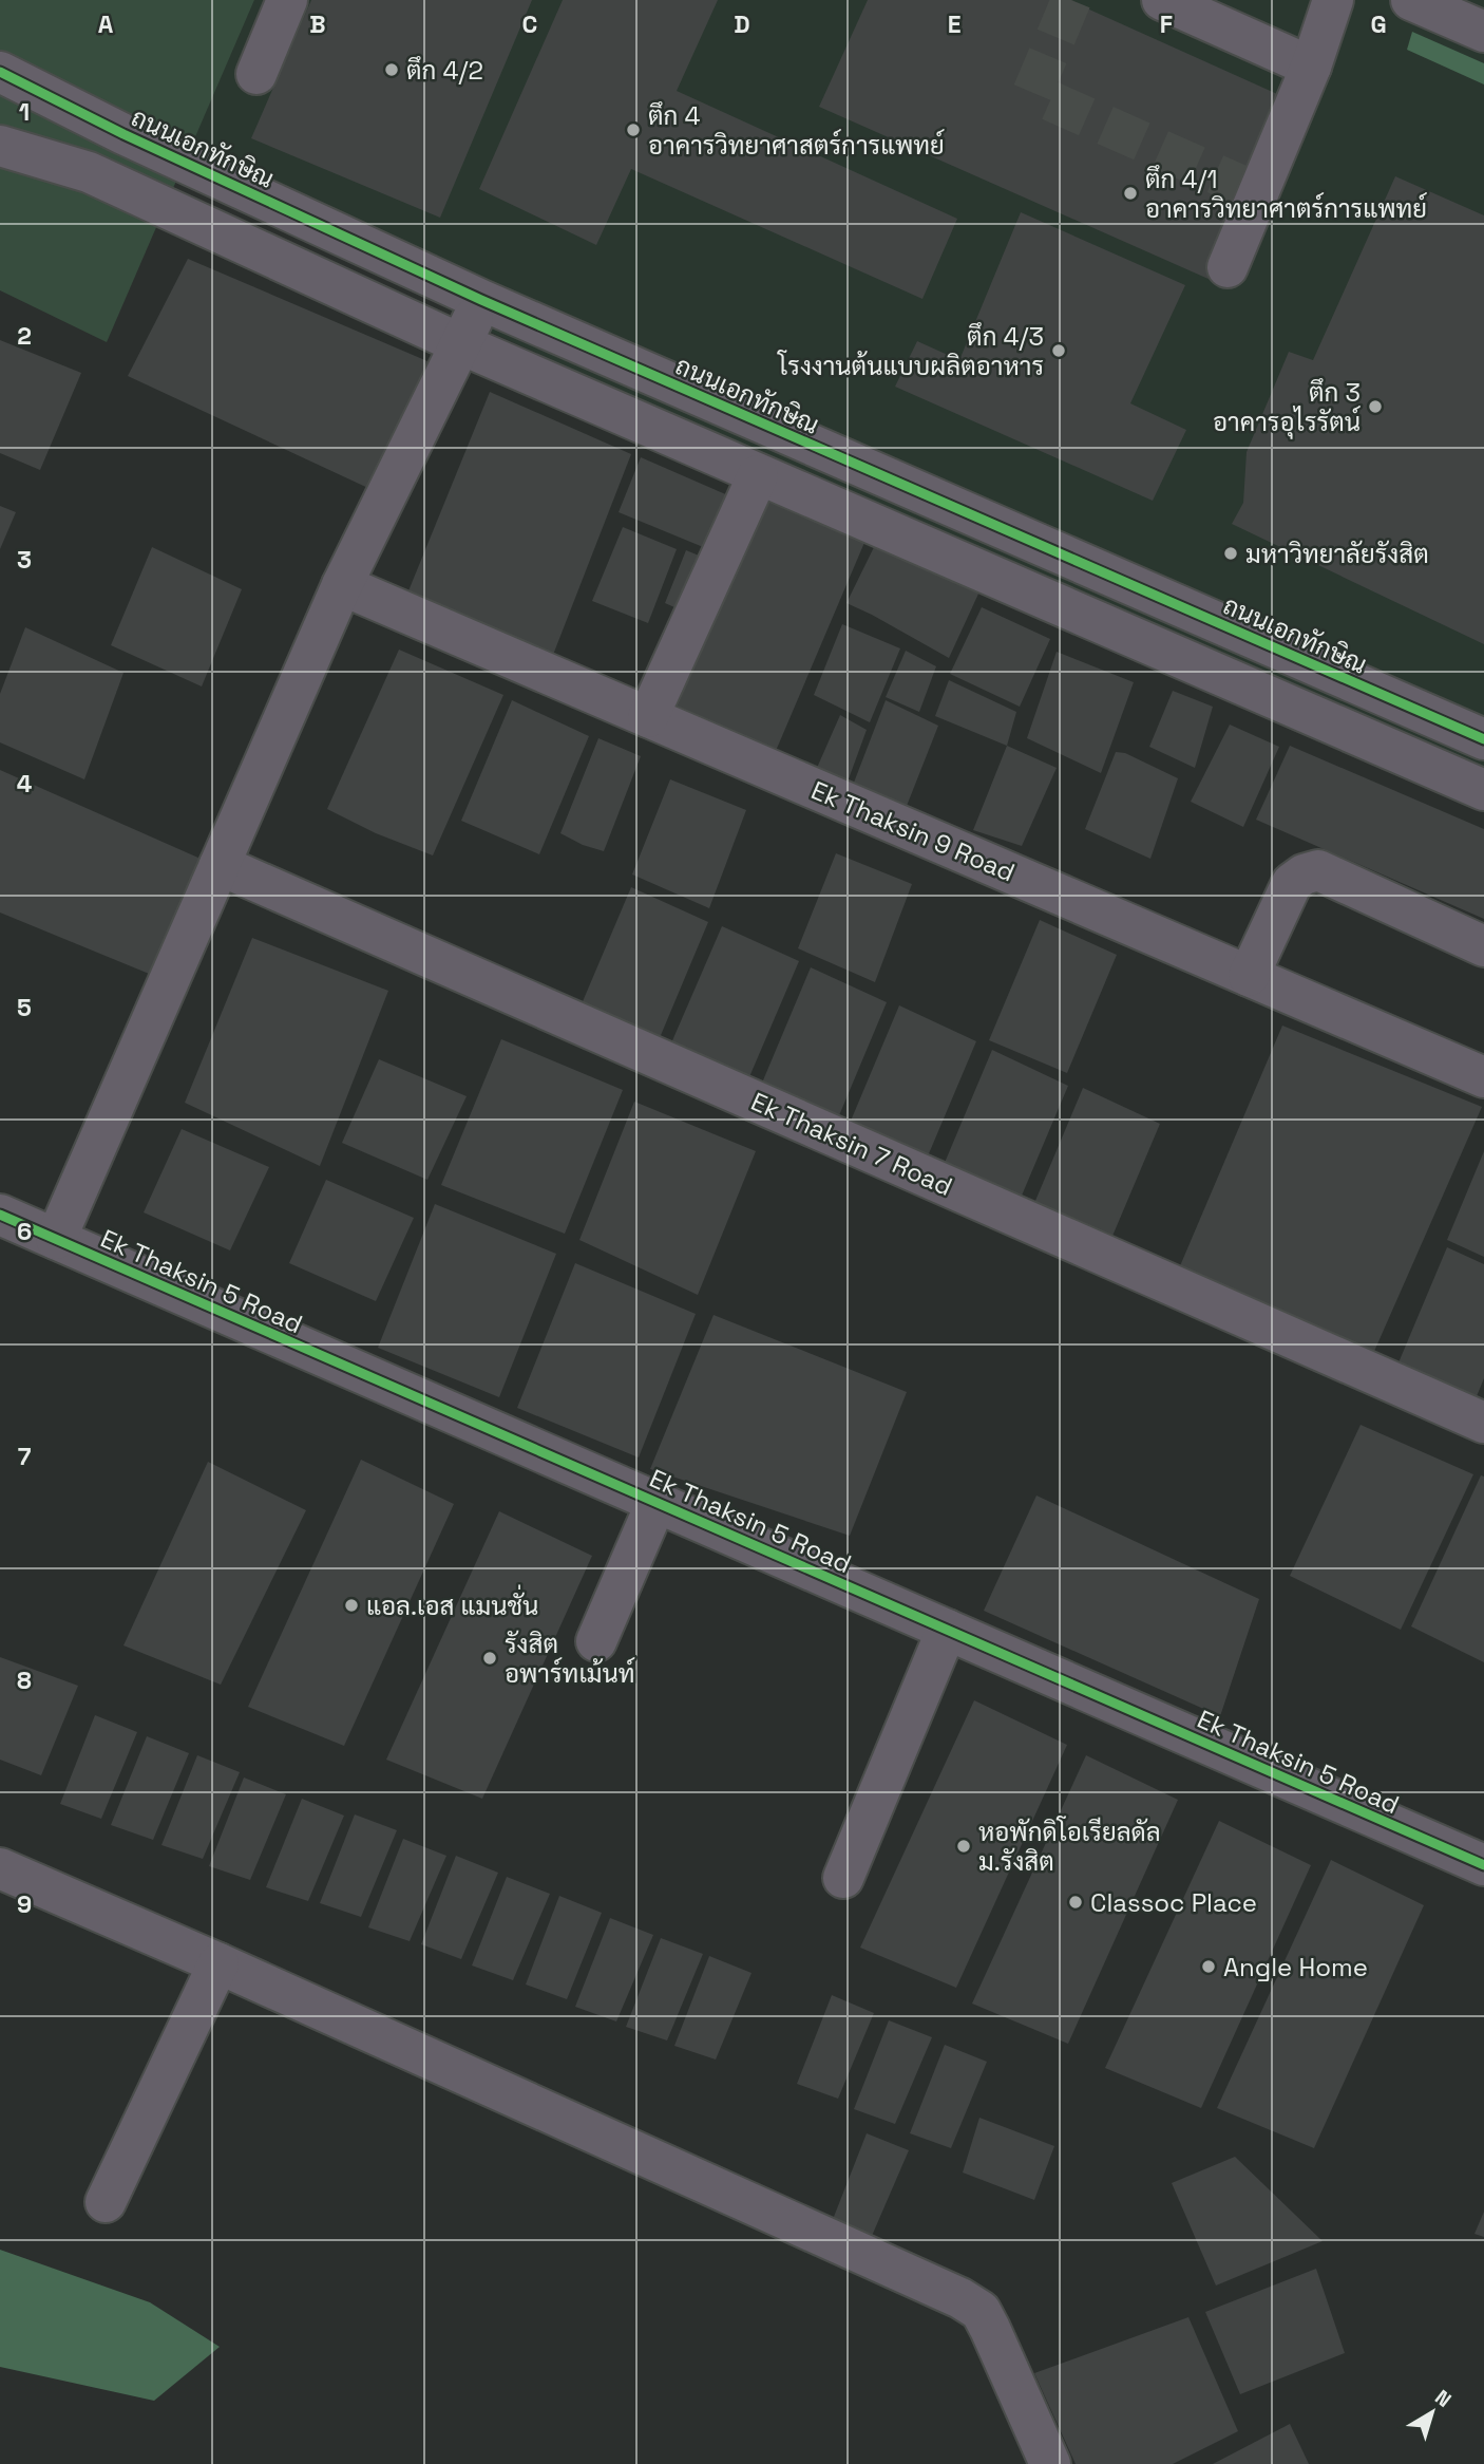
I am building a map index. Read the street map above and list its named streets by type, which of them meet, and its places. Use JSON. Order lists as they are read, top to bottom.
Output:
{
  "streets": {
    "street": [
      "ถนนเอกทักษิณ",
      "Ek Thaksin 9 Road",
      "Ek Thaksin 7 Road",
      "Ek Thaksin 5 Road"
    ]
  },
  "places": [
    "ตึก 4/2",
    "ตึก 4 อาคารวิทยาศาสตร์การแพทย์",
    "ตึก 4/1 อาคารวิทยาศาตร์การแพทย์",
    "ตึก 4/3 โรงงานต้นแบบผลิตอาหาร",
    "ตึก 3 อาคารอุไรรัตน์",
    "มหาวิทยาลัยรังสิต",
    "แอล.เอส แมนชั่น",
    "รังสิต อพาร์ทเม้นท์",
    "หอพักดิโอเรียลดัล ม.รังสิต",
    "Classoc Place",
    "Angle Home"
  ],
  "north": "top right",
  "grid": {
    "columns": [
      "A",
      "B",
      "C",
      "D",
      "E",
      "F",
      "G"
    ],
    "rows": [
      "1",
      "2",
      "3",
      "4",
      "5",
      "6",
      "7",
      "8",
      "9"
    ]
  }
}
